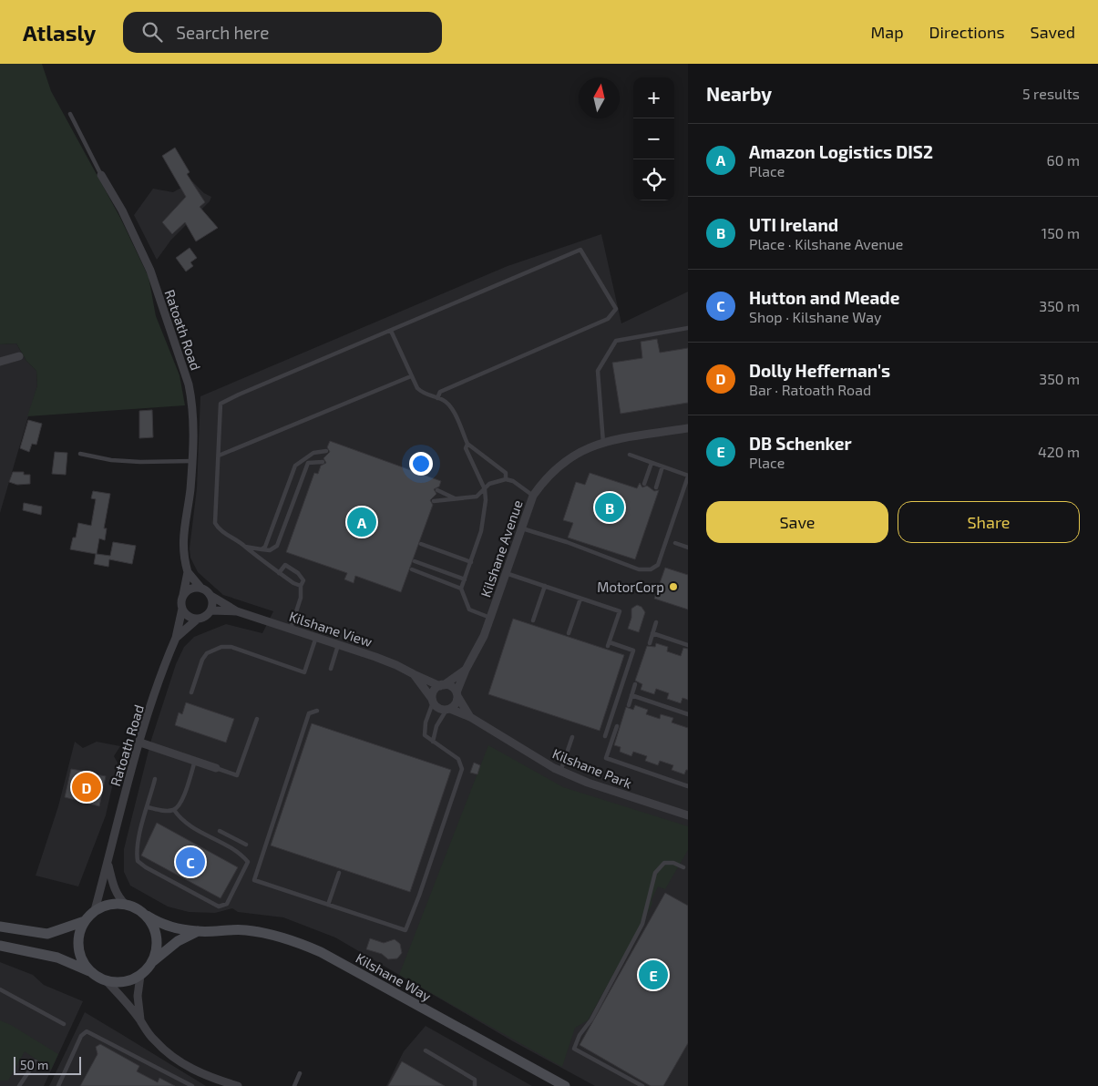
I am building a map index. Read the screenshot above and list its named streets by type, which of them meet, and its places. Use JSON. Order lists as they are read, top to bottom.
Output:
{
  "streets": {
    "street": [
      "Ratoath Road",
      "Kilshane Avenue",
      "Kilshane View",
      "Kilshane Park",
      "Kilshane Way"
    ]
  },
  "crossings": [
    ["Ratoath Road", "Kilshane View"],
    ["Ratoath Road", "Kilshane Way"],
    ["Kilshane Avenue", "Kilshane View"],
    ["Kilshane Avenue", "Kilshane Park"],
    ["Kilshane View", "Kilshane Park"]
  ],
  "places": ["MotorCorp"],
  "scale_bar": "50 m",
  "north": "top",
  "page": {
    "header": "Atlasly",
    "search": "Search here",
    "nav": ["Map", "Directions", "Saved"],
    "heading": ["Nearby", "5 results"],
    "map_buttons": ["+", "−"],
    "list": [
      {
        "mark": "A",
        "name": "Amazon Logistics DIS2",
        "note": "Place",
        "value": "60 m"
      },
      {
        "mark": "B",
        "name": "UTI Ireland",
        "note": "Place · Kilshane Avenue",
        "value": "150 m"
      },
      {
        "mark": "C",
        "name": "Hutton and Meade",
        "note": "Shop · Kilshane Way",
        "value": "350 m"
      },
      {
        "mark": "D",
        "name": "Dolly Heffernan's",
        "note": "Bar · Ratoath Road",
        "value": "350 m"
      },
      {
        "mark": "E",
        "name": "DB Schenker",
        "note": "Place",
        "value": "420 m"
      }
    ],
    "buttons": ["Save", "Share"],
    "pins": [
      "B",
      "A",
      "D",
      "C",
      "E"
    ],
    "scale": "50 m"
  }
}
